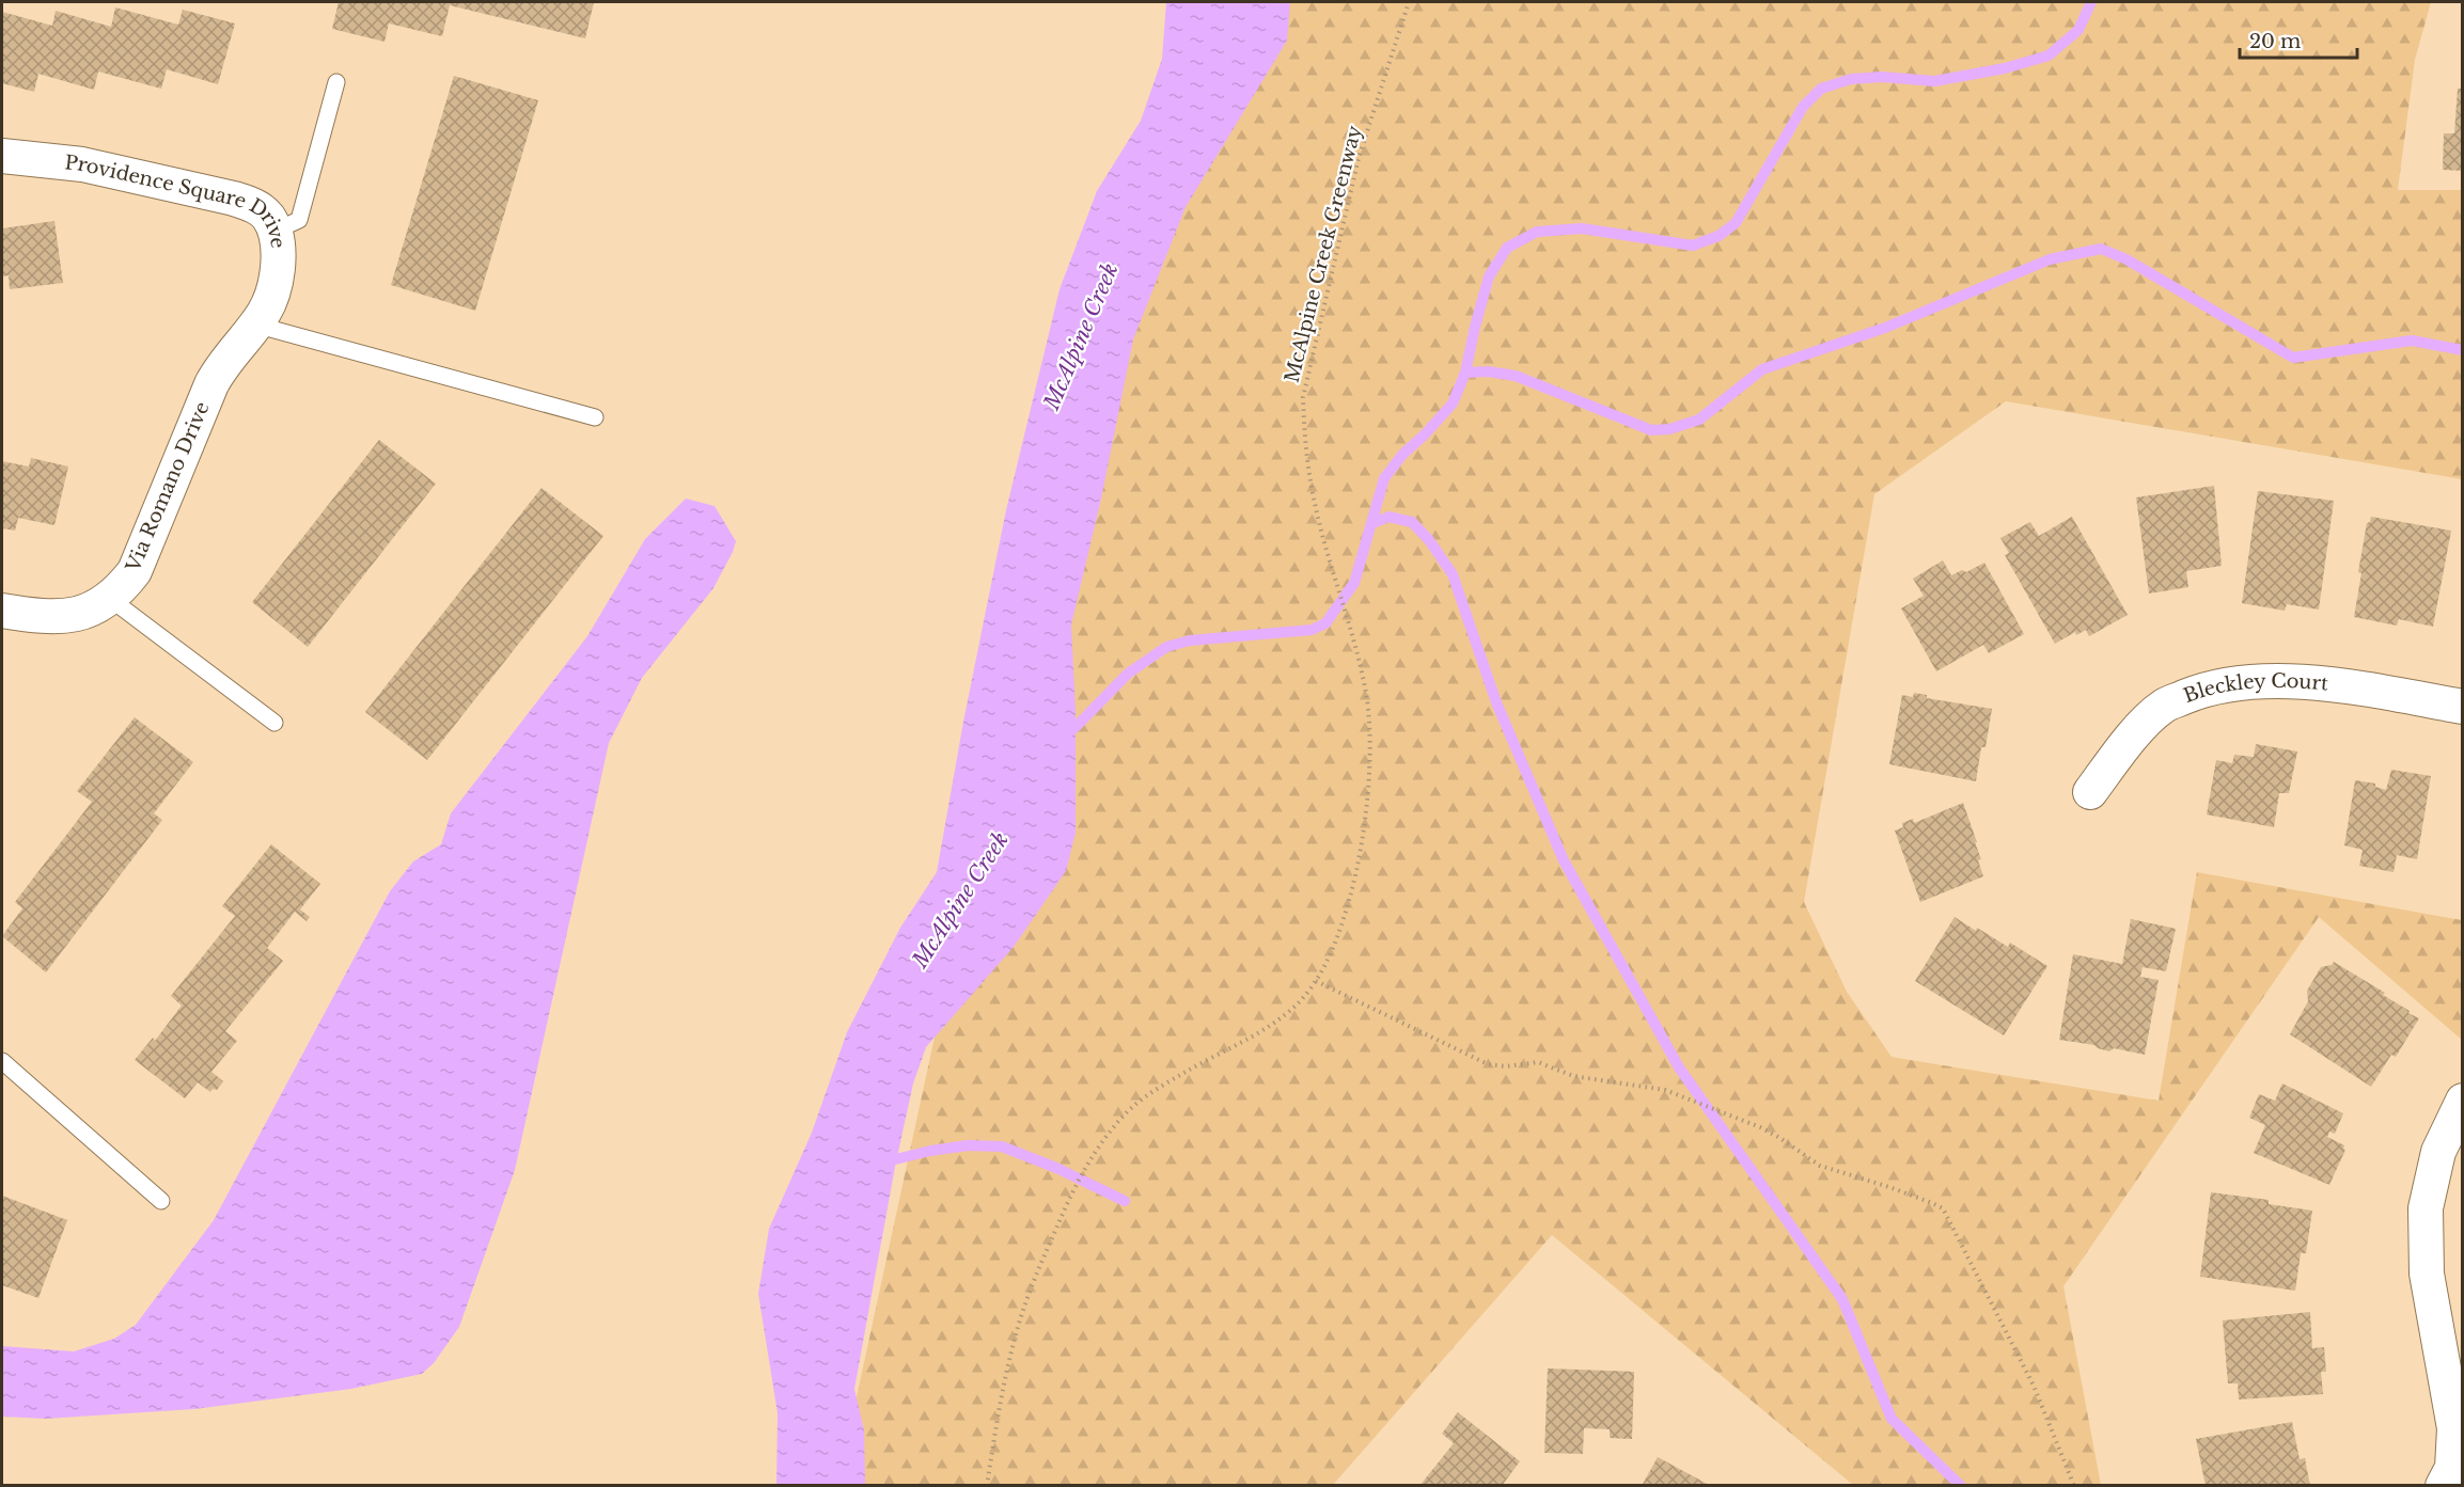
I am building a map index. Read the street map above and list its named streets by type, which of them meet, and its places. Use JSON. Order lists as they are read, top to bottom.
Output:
{
  "streets": {
    "street": ["Providence Square Drive", "Via Romano Drive", "Bleckley Court"],
    "path": ["McAlpine Creek Greenway"]
  },
  "crossings": [
    ["Providence Square Drive", "Via Romano Drive"]
  ],
  "water": ["McAlpine Creek"],
  "scale_bar": "20 m"
}
